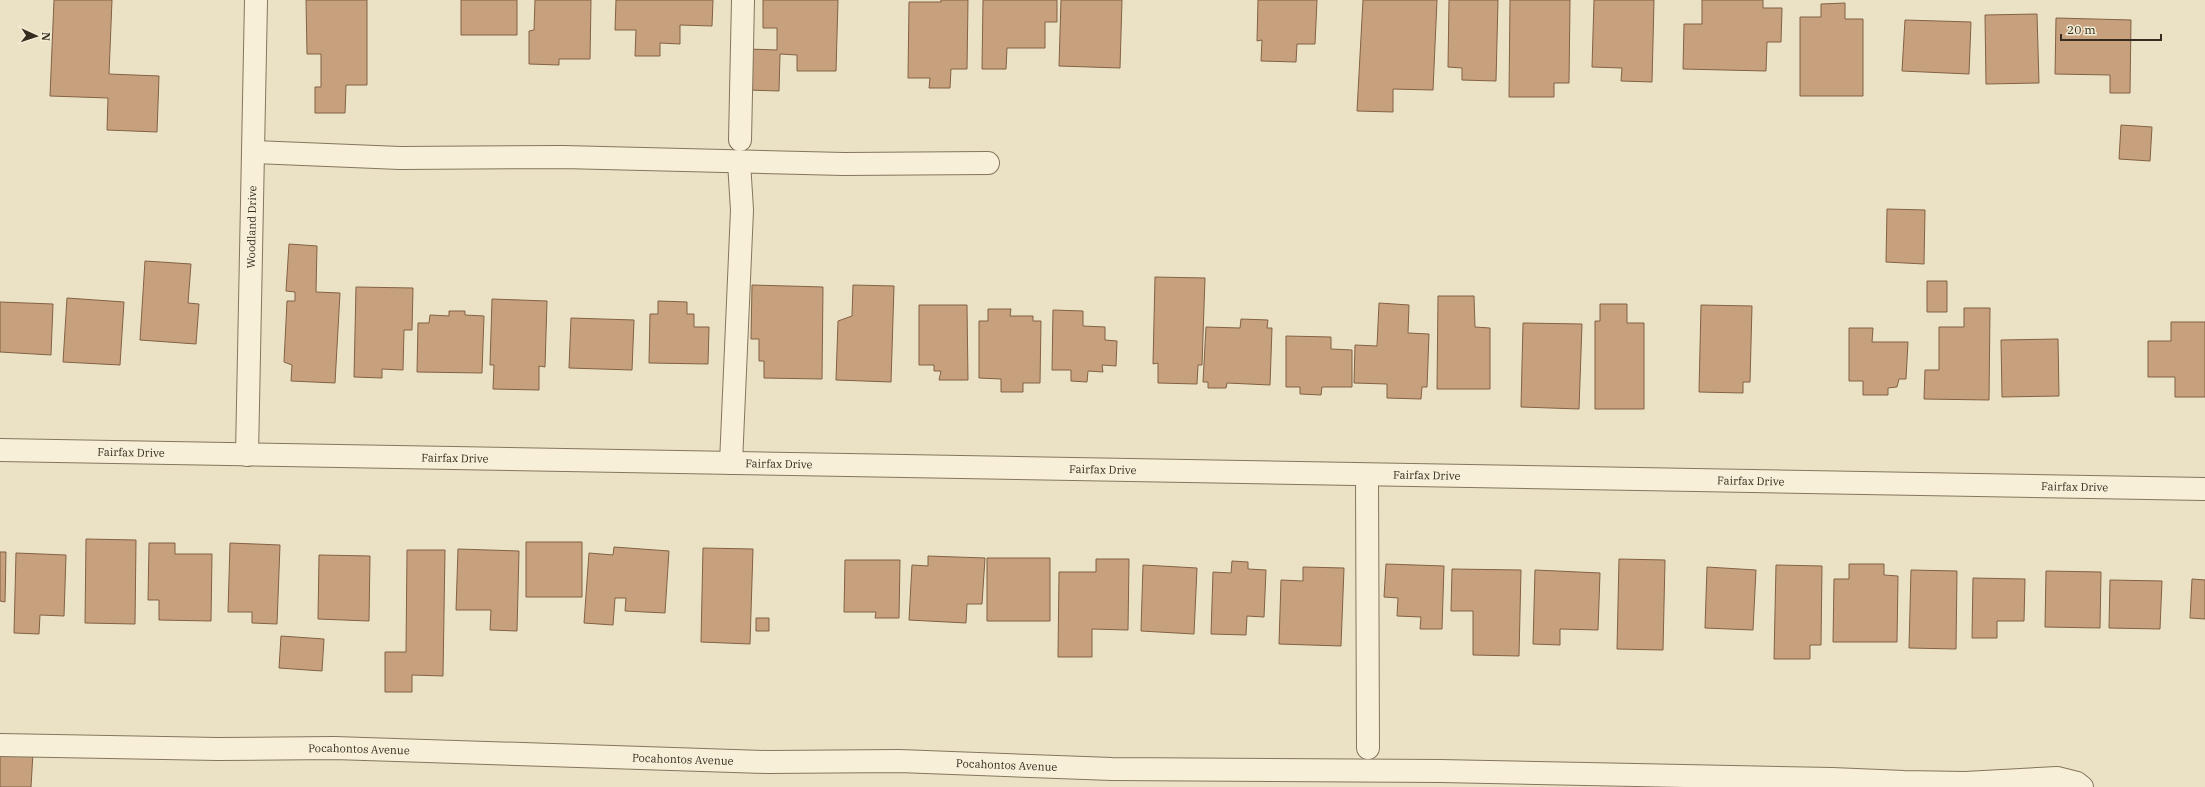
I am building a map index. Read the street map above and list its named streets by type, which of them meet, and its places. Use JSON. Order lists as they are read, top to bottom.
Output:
{
  "streets": {
    "street": ["Woodland Drive", "Fairfax Drive", "Pocahontos Avenue"]
  },
  "crossings": [
    ["Woodland Drive", "Fairfax Drive"]
  ],
  "scale_bar": "20 m",
  "north": "right"
}
